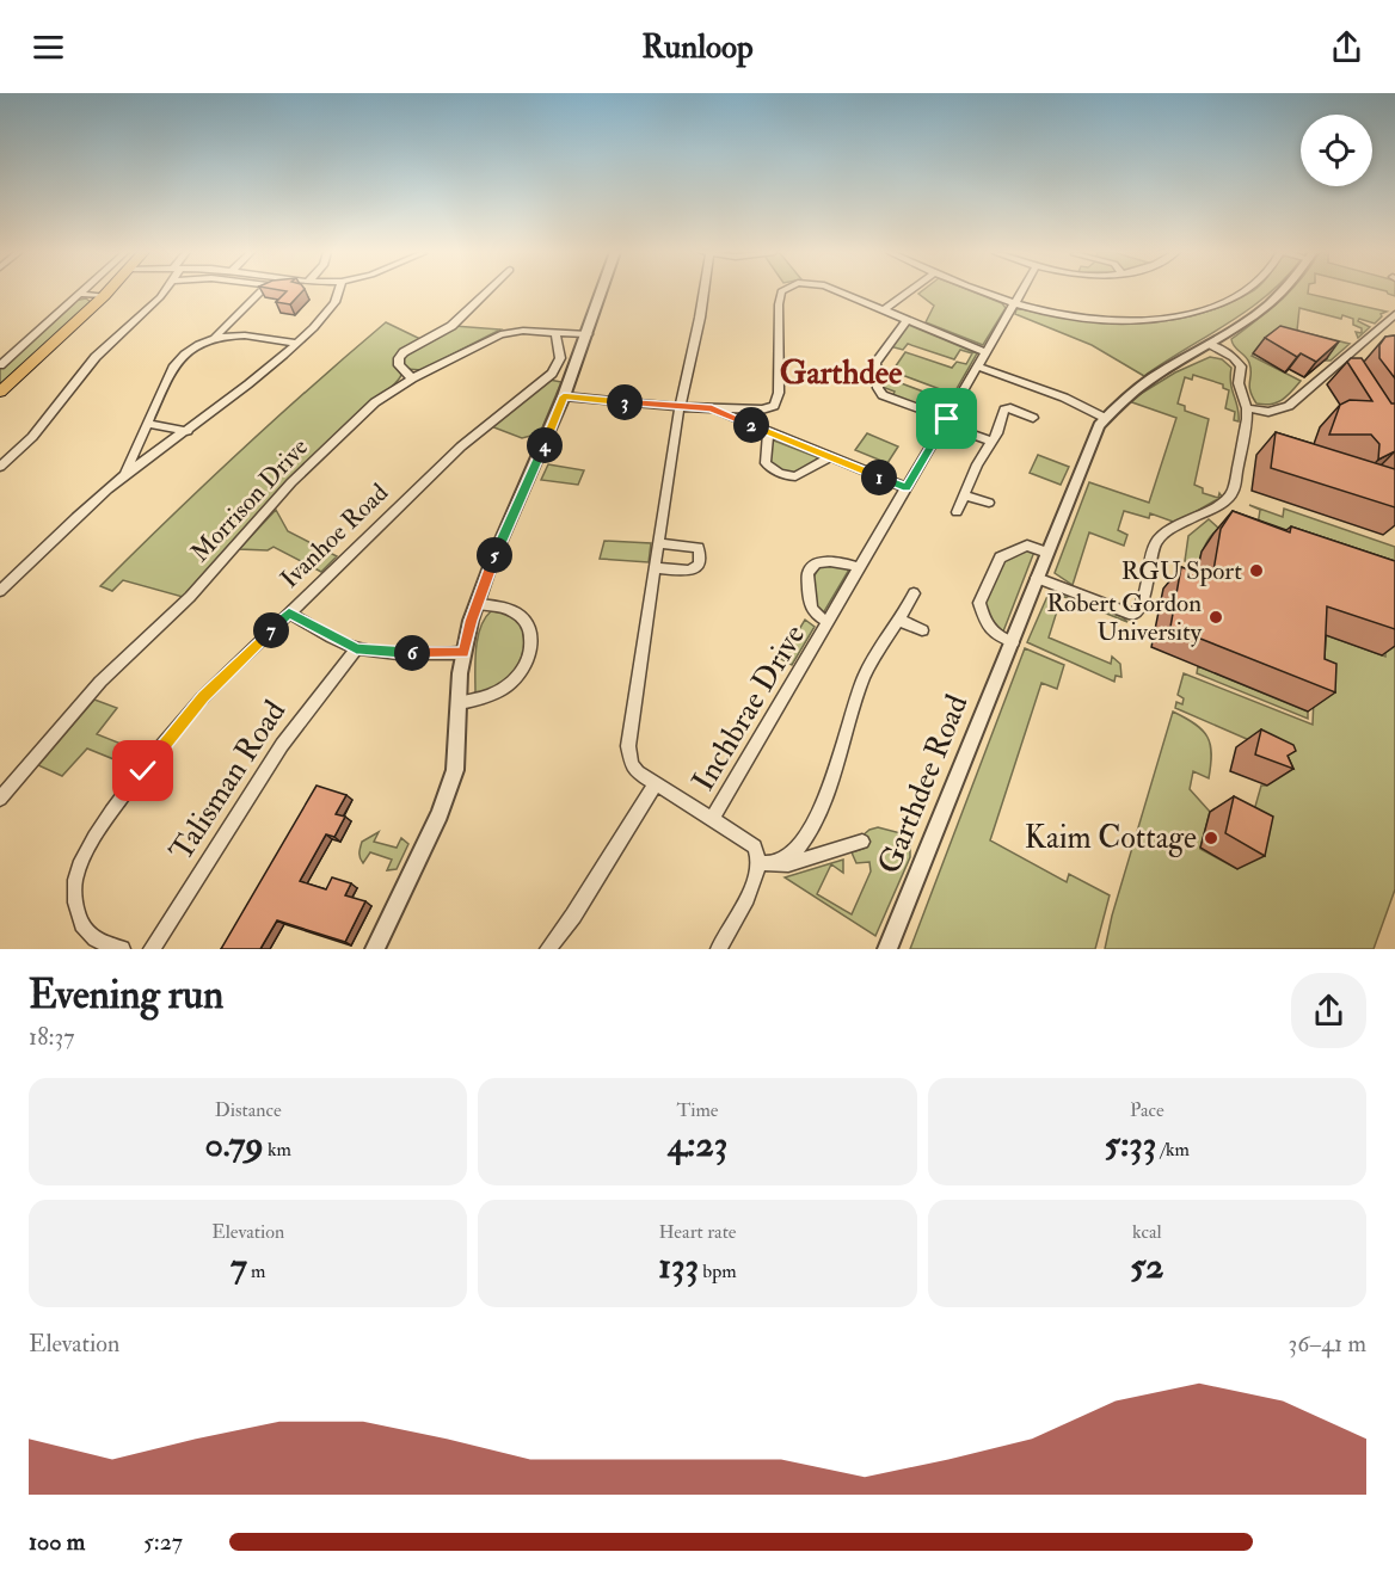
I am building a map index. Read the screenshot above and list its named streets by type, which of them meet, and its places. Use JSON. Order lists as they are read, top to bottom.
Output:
{
  "streets": {
    "street": [
      "Morrison Drive",
      "Ivanhoe Road",
      "Inchbrae Drive",
      "Talisman Road",
      "Garthdee Road"
    ]
  },
  "districts": ["Garthdee"],
  "places": ["RGU Sport", "Robert Gordon University", "Kaim Cottage"],
  "page": {
    "header": "Runloop",
    "pins": [
      "3",
      "2",
      "4",
      "1",
      "5",
      "7",
      "6"
    ],
    "heading": ["Evening run", "18:37"],
    "stats": [
      ["Distance", "0.79 km"],
      ["Time", "4:23"],
      ["Pace", "5:33 /km"],
      ["Elevation", "7 m"],
      ["Heart rate", "133 bpm"],
      ["kcal", "52"]
    ],
    "chart": ["Elevation", "36–41 m"],
    "list": [
      {
        "name": "100 m",
        "note": "5:27"
      }
    ]
  }
}
